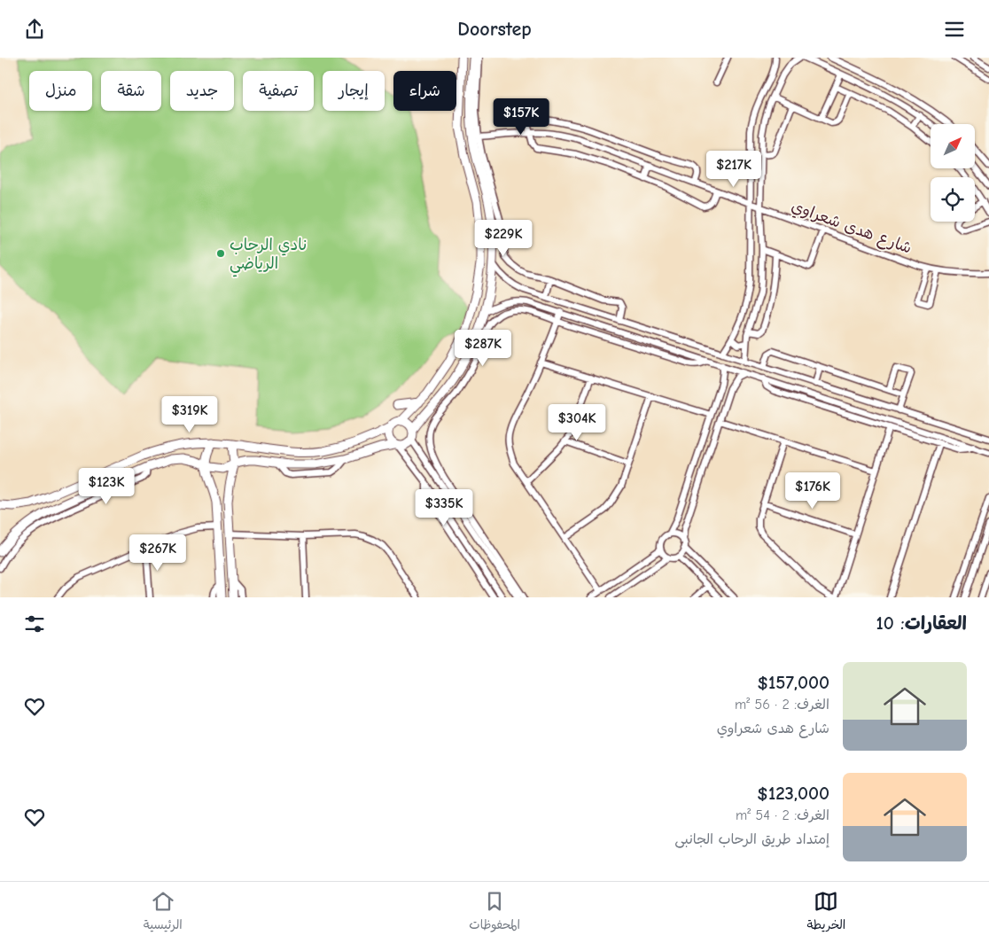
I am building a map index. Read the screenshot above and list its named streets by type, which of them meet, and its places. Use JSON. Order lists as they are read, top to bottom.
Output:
{
  "streets": {
    "street": ["شارع هدى شعراوي"]
  },
  "places": ["نادي الرحاب الرياضي"],
  "north": "top right",
  "page": {
    "header": "Doorstep",
    "chip": [
      "شراء",
      "إيجار",
      "تصفية",
      "جديد",
      "شقة",
      "منزل"
    ],
    "price": [
      "$157K",
      "$217K",
      "$229K",
      "$287K",
      "$319K",
      "$304K",
      "$123K",
      "$176K",
      "$335K",
      "$267K"
    ],
    "heading": "العقارات: 10",
    "list": [
      {
        "name": "$157,000",
        "note": "الغرف: 2 · 56 m² · شارع هدى شعراوي"
      },
      {
        "name": "$123,000",
        "note": "الغرف: 2 · 54 m² · إمتداد طريق الرحاب الجانبى"
      }
    ],
    "tabs": ["الخريطة", "المحفوظات", "الرئيسية"]
  }
}
